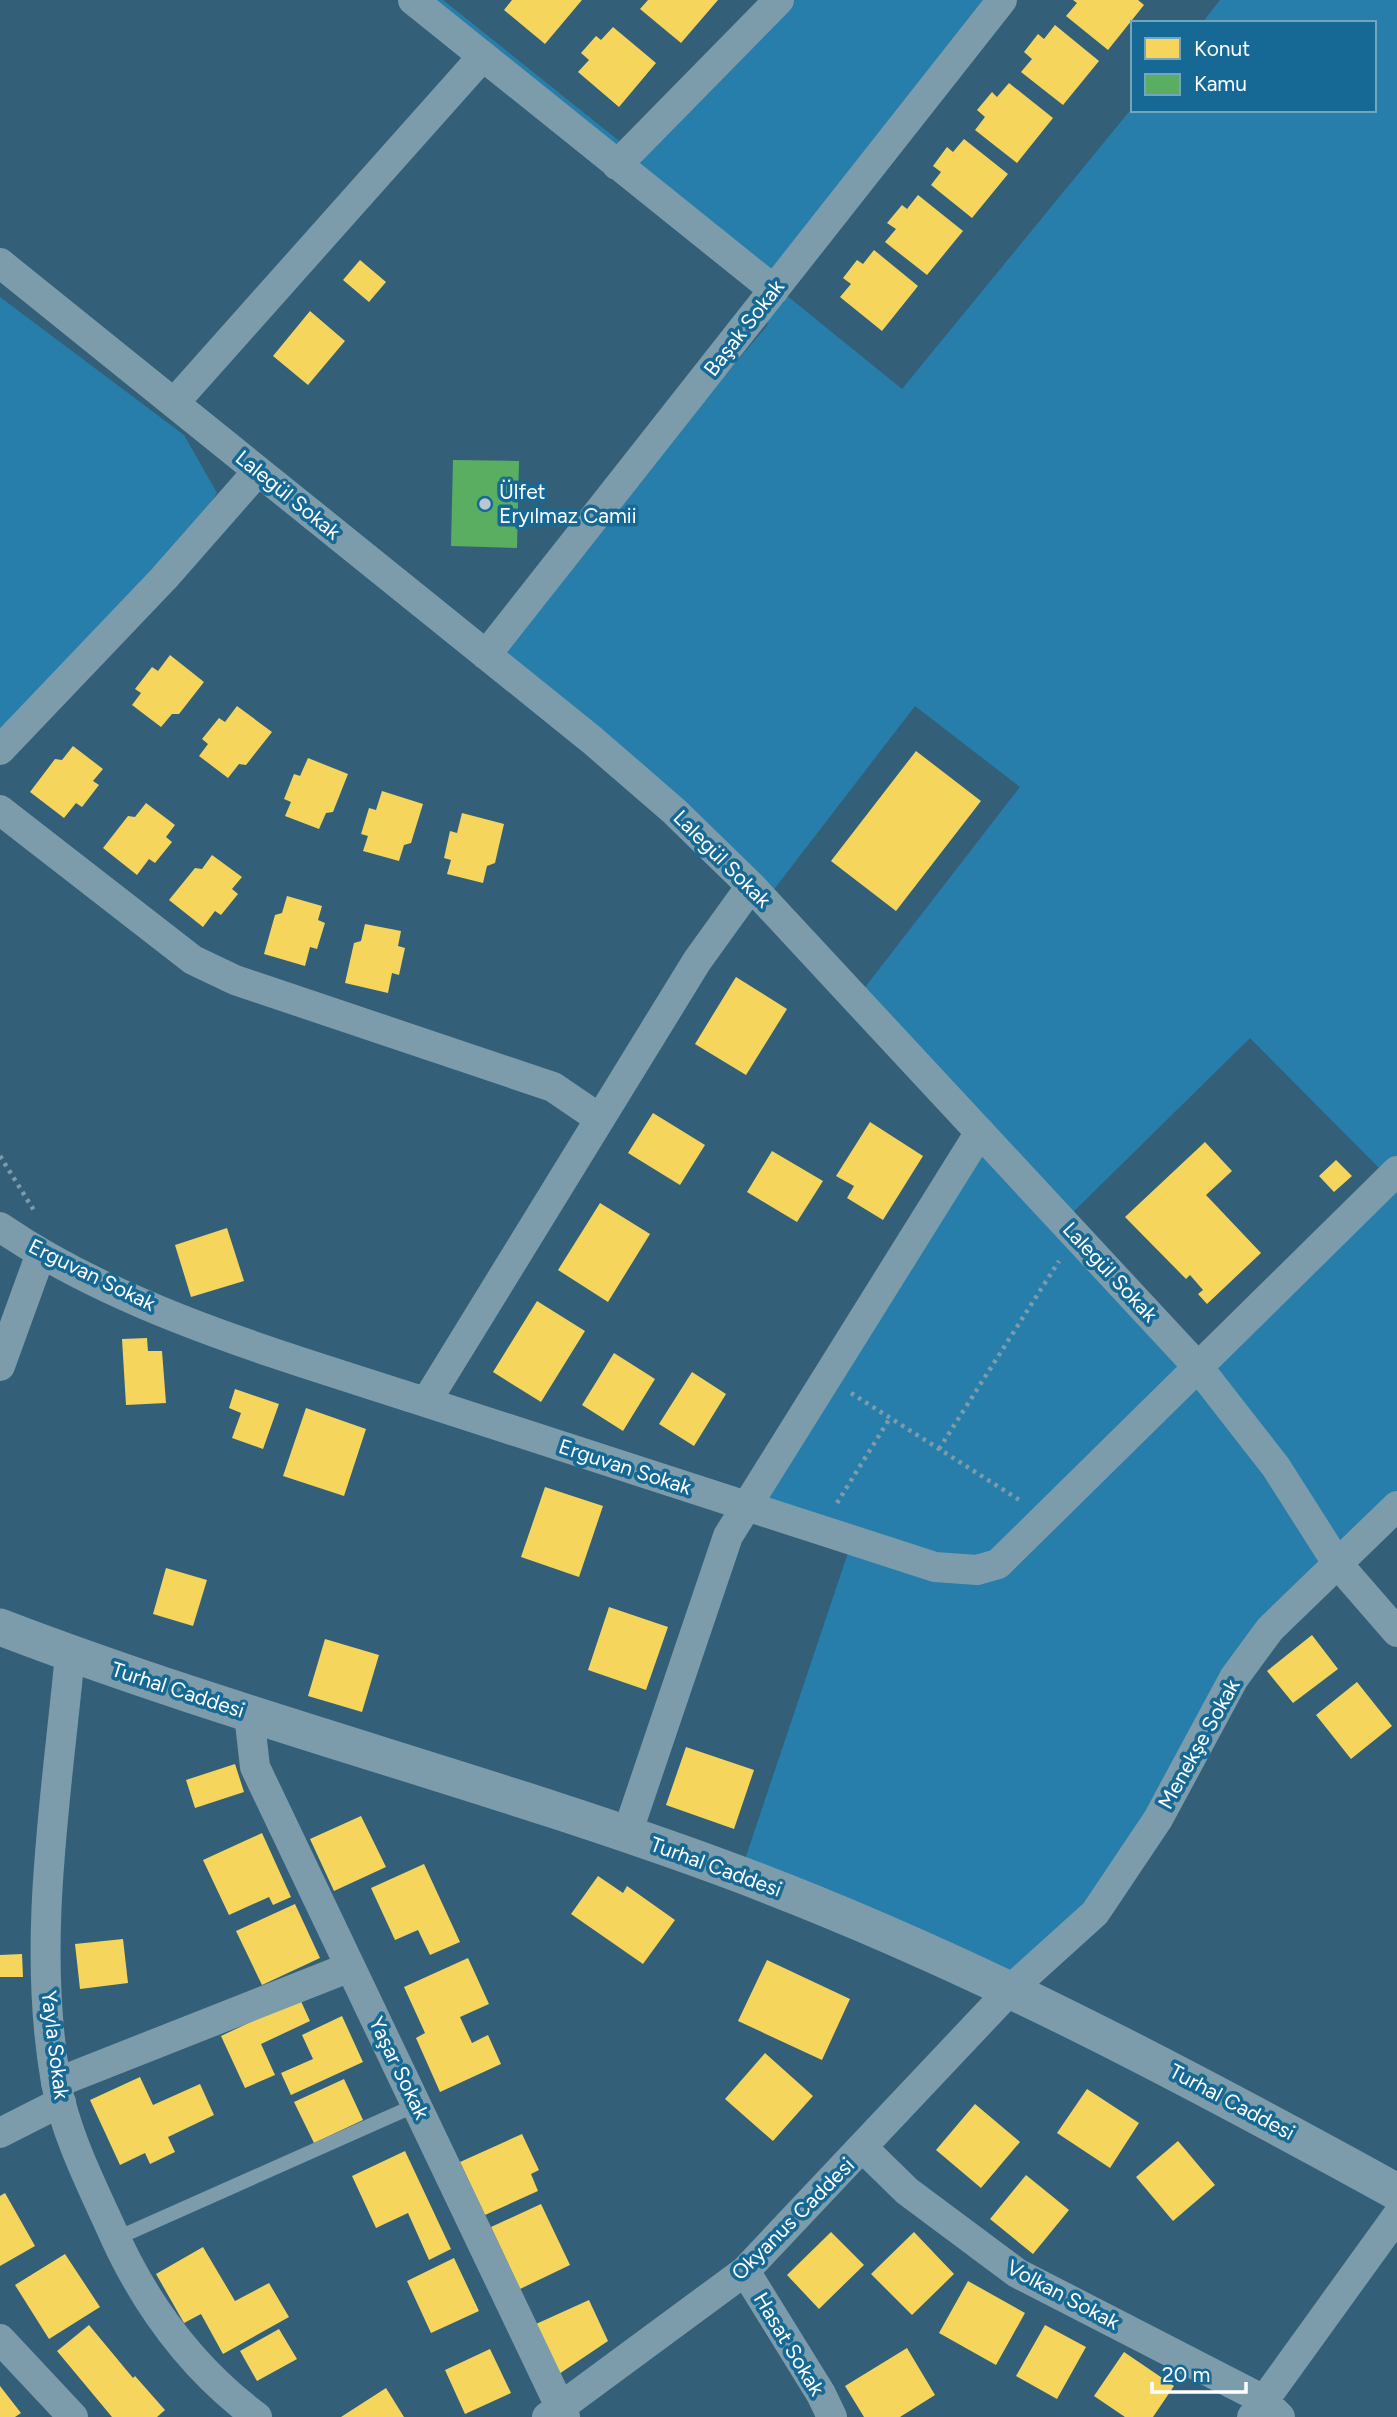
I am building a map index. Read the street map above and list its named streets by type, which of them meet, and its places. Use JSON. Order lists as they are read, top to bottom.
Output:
{
  "streets": {
    "street": [
      "Başak Sokak",
      "Lalegül Sokak",
      "Erguvan Sokak",
      "Turhal Caddesi",
      "Menekşe Sokak",
      "Yayla Sokak",
      "Yaşar Sokak",
      "Okyanus Caddesi",
      "Volkan Sokak",
      "Hasat Sokak"
    ]
  },
  "crossings": [
    ["Başak Sokak", "Lalegül Sokak"],
    ["Lalegül Sokak", "Erguvan Sokak"],
    ["Lalegül Sokak", "Menekşe Sokak"],
    ["Turhal Caddesi", "Menekşe Sokak"],
    ["Turhal Caddesi", "Yayla Sokak"],
    ["Turhal Caddesi", "Yaşar Sokak"],
    ["Turhal Caddesi", "Okyanus Caddesi"],
    ["Menekşe Sokak", "Okyanus Caddesi"],
    ["Yaşar Sokak", "Okyanus Caddesi"],
    ["Okyanus Caddesi", "Volkan Sokak"],
    ["Okyanus Caddesi", "Hasat Sokak"]
  ],
  "places": ["Ülfet Eryılmaz Camii"],
  "legend": ["Konut", "Kamu"],
  "scale_bar": "20 m"
}
